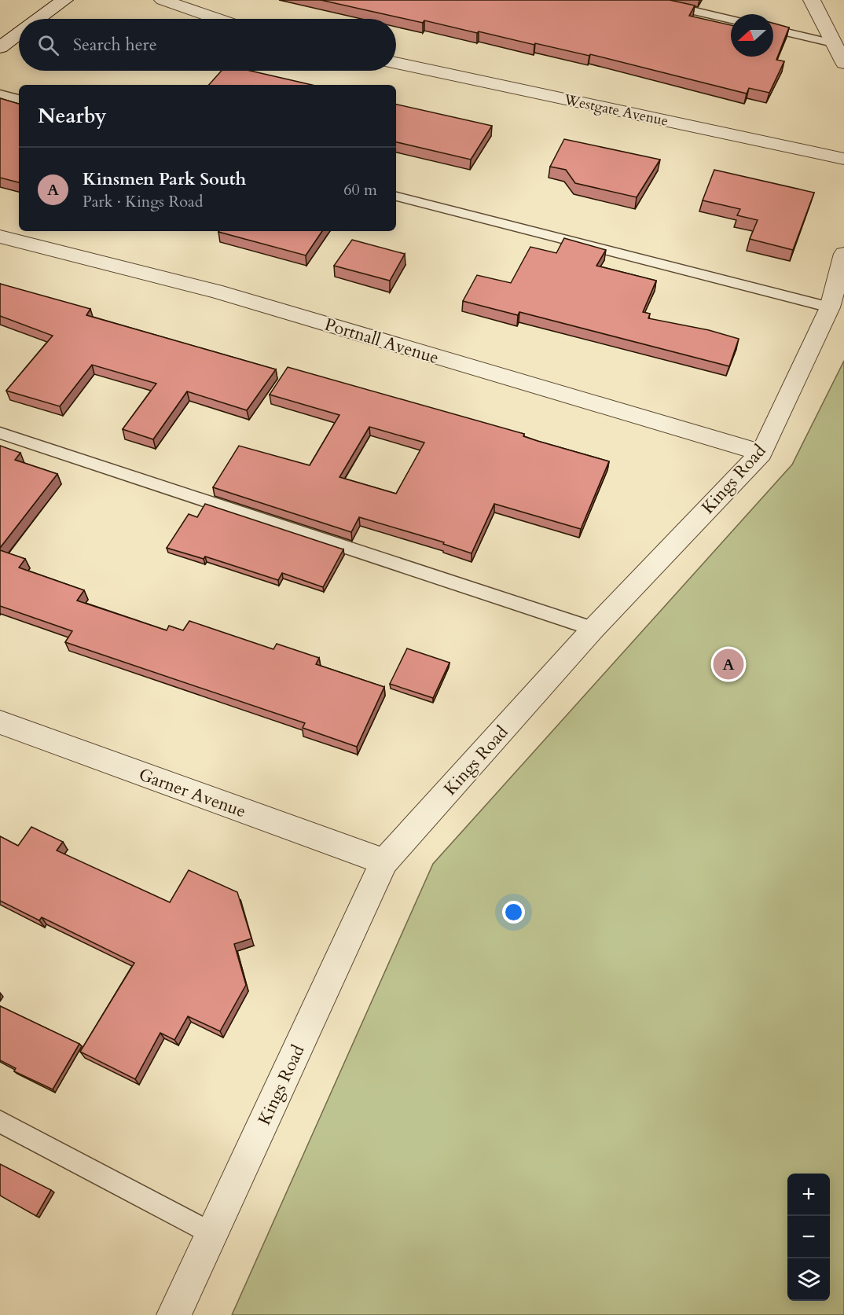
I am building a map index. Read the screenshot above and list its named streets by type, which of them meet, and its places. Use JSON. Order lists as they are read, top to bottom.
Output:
{
  "streets": {
    "street": [
      "Westgate Avenue",
      "Portnall Avenue",
      "Kings Road",
      "Garner Avenue"
    ]
  },
  "crossings": [
    ["Portnall Avenue", "Kings Road"],
    ["Kings Road", "Garner Avenue"]
  ],
  "north": "left",
  "page": {
    "search": "Search here",
    "heading": "Nearby",
    "list": [
      {
        "mark": "A",
        "name": "Kinsmen Park South",
        "note": "Park · Kings Road",
        "value": "60 m"
      }
    ],
    "pins": "A",
    "map_buttons": ["+", "−"]
  }
}
